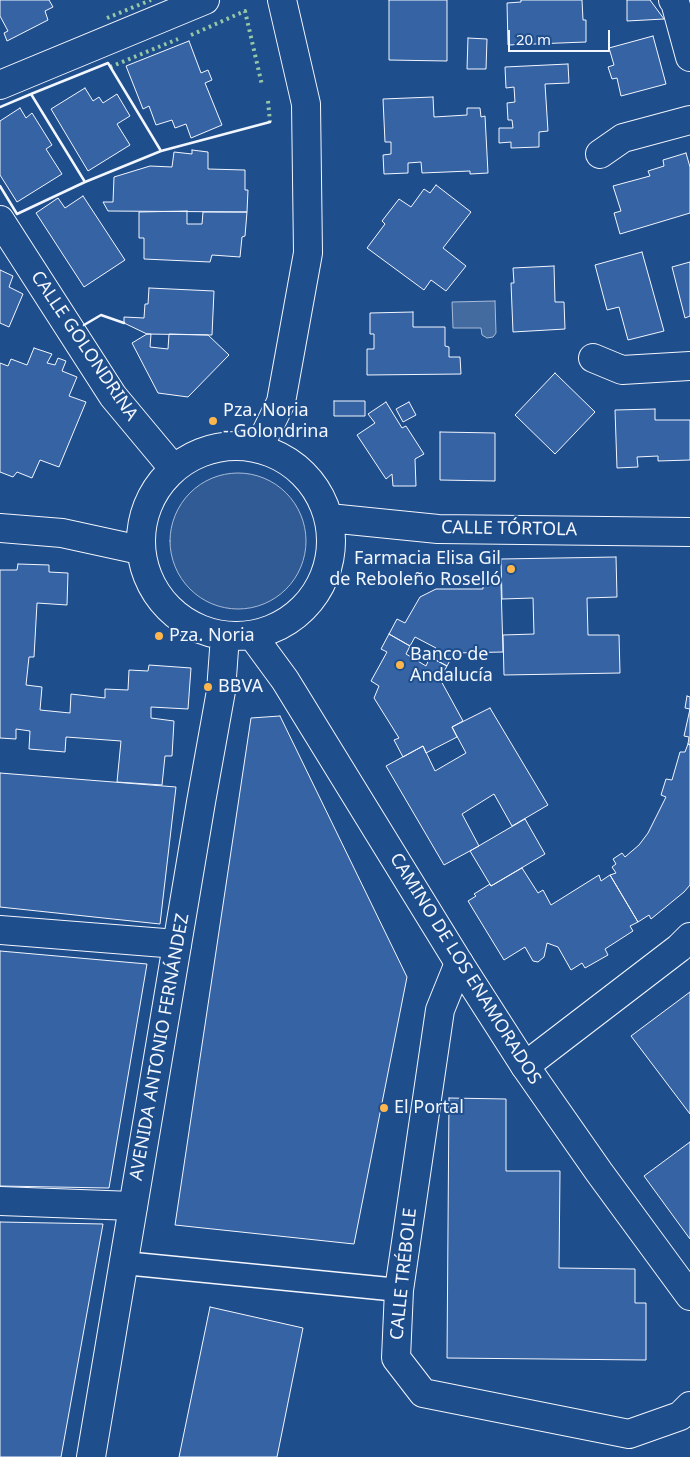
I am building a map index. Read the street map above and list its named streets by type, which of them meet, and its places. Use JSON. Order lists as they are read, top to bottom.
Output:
{
  "streets": {
    "street": [
      "CALLE GOLONDRINA",
      "CALLE TÓRTOLA",
      "CAMINO DE LOS ENAMORADOS",
      "AVENIDA ANTONIO FERNÁNDEZ",
      "CALLE TRÉBOLE"
    ]
  },
  "crossings": [
    ["CAMINO DE LOS ENAMORADOS", "AVENIDA ANTONIO FERNÁNDEZ"],
    ["CAMINO DE LOS ENAMORADOS", "CALLE TRÉBOLE"]
  ],
  "places": [
    "Pza. Noria - Golondrina",
    "Farmacia Elisa Gil de Reboleño Roselló",
    "Pza. Noria",
    "Banco de Andalucía",
    "BBVA",
    "El Portal"
  ],
  "scale_bar": "20 m"
}
